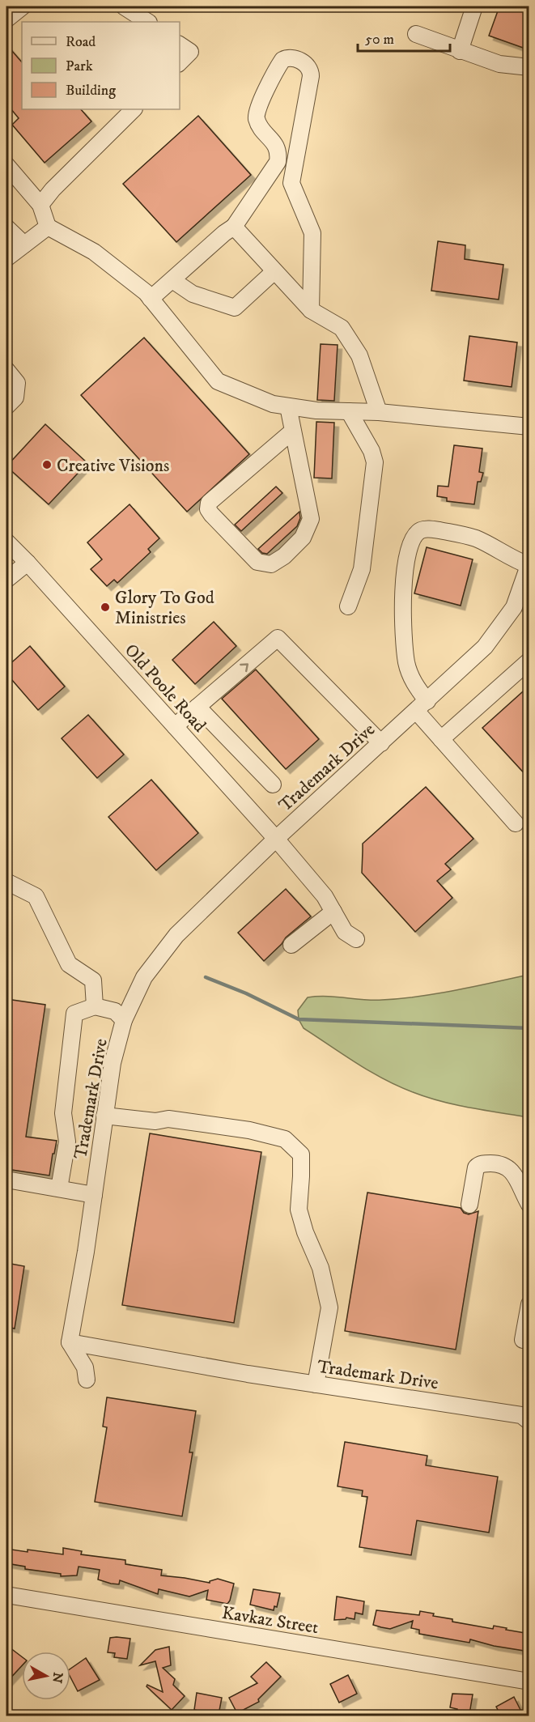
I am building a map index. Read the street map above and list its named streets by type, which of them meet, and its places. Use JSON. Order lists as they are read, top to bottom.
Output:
{
  "streets": {
    "street": ["Old Poole Road", "Trademark Drive", "Kavkaz Street"]
  },
  "crossings": [
    ["Old Poole Road", "Trademark Drive"]
  ],
  "places": ["Creative Visions", "Glory To God Ministries"],
  "legend": ["Road", "Park", "Building"],
  "scale_bar": "50 m",
  "north": "right"
}
